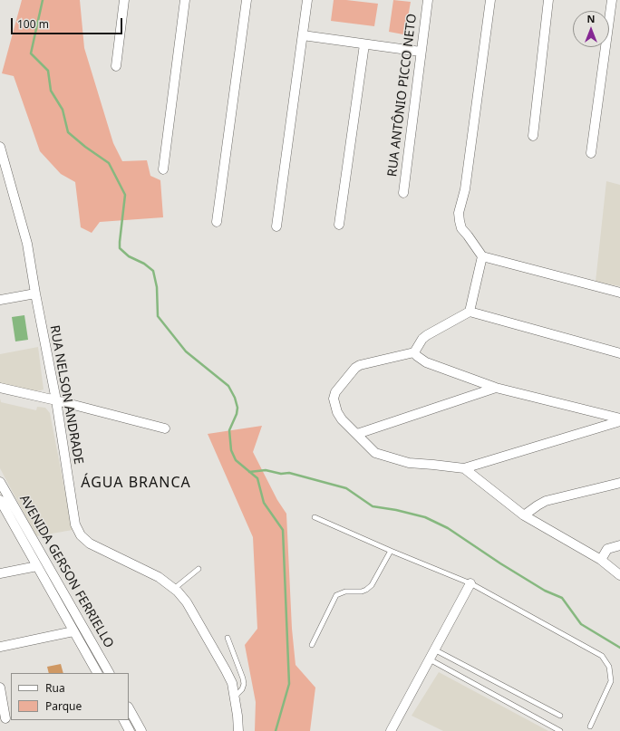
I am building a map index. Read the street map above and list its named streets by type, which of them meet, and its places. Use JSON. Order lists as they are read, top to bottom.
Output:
{
  "streets": {
    "street": ["RUA ANTÔNIO PICCO NETO", "RUA NELSON ANDRADE", "AVENIDA GERSON FERRIELLO"]
  },
  "districts": ["ÁGUA BRANCA"],
  "legend": ["Rua", "Parque"],
  "scale_bar": "100 m",
  "north": "top"
}
